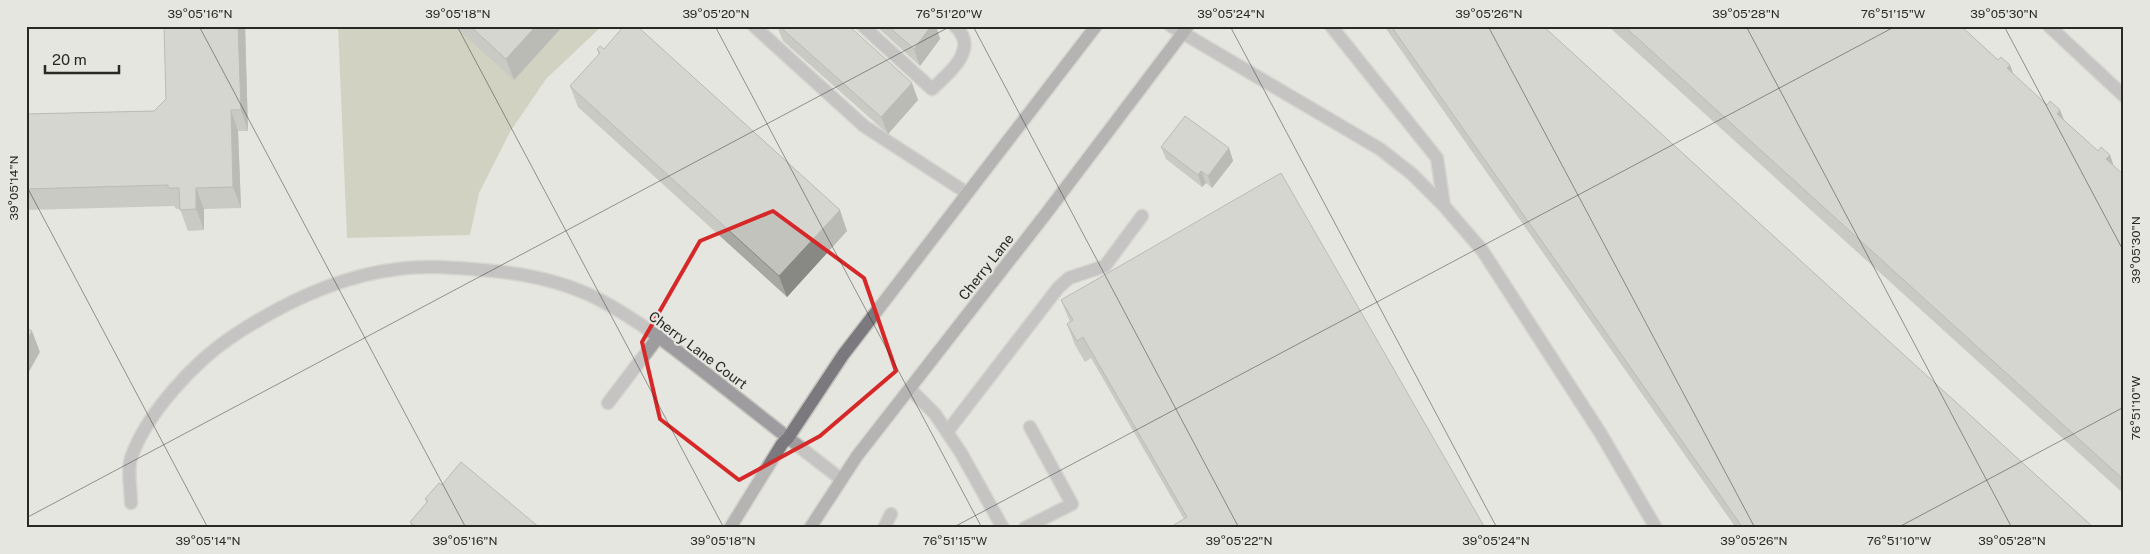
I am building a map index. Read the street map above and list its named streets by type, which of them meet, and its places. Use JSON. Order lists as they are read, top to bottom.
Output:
{
  "streets": {
    "main road": ["Cherry Lane"],
    "street": ["Cherry Lane Court"]
  },
  "crossings": [
    ["Cherry Lane", "Cherry Lane Court"]
  ],
  "scale_bar": "20 m",
  "coordinates": [
    "39°05'16\"N",
    "39°05'18\"N",
    "39°05'20\"N",
    "76°51'20\"W",
    "39°05'24\"N",
    "39°05'26\"N",
    "39°05'28\"N",
    "76°51'15\"W",
    "39°05'30\"N",
    "39°05'14\"N",
    "76°51'10\"W",
    "39°05'22\"N"
  ]
}
